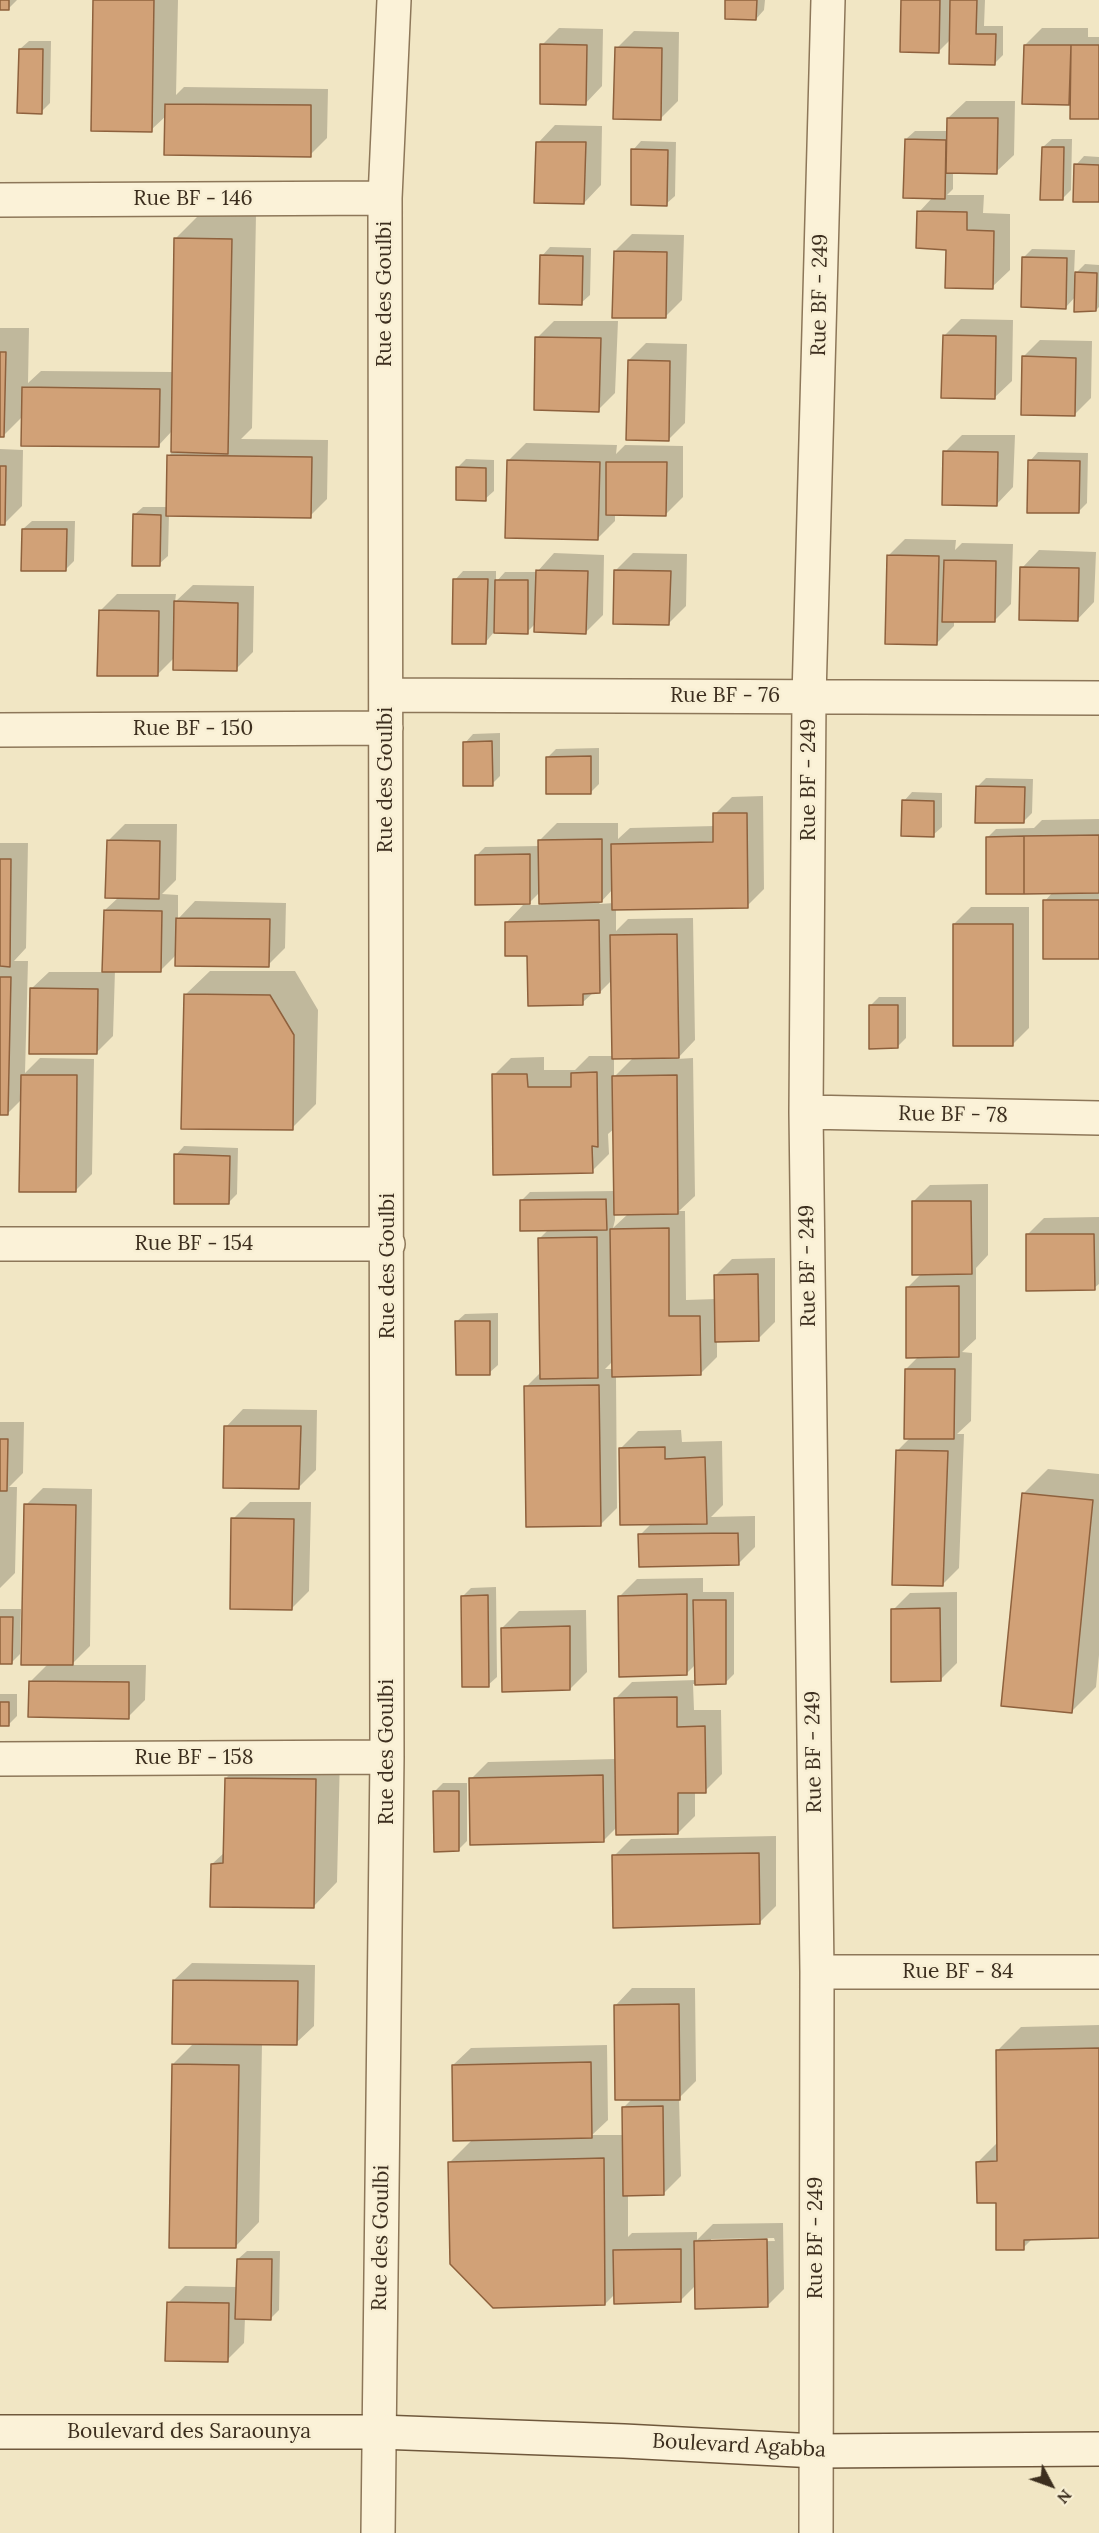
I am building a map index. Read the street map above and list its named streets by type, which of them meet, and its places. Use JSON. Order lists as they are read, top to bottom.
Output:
{
  "streets": {
    "street": [
      "Rue BF - 146",
      "Rue des Goulbi",
      "Rue BF - 249",
      "Rue BF - 76",
      "Rue BF - 150",
      "Rue BF - 78",
      "Rue BF - 154",
      "Rue BF - 158",
      "Rue BF - 84",
      "Boulevard des Saraounya",
      "Boulevard Agabba"
    ]
  },
  "crossings": [
    ["Rue BF - 146", "Rue des Goulbi"],
    ["Rue des Goulbi", "Rue BF - 76"],
    ["Rue des Goulbi", "Rue BF - 150"],
    ["Rue des Goulbi", "Rue BF - 154"],
    ["Rue des Goulbi", "Rue BF - 158"],
    ["Rue des Goulbi", "Boulevard des Saraounya"],
    ["Rue des Goulbi", "Boulevard Agabba"],
    ["Rue BF - 249", "Rue BF - 76"],
    ["Rue BF - 249", "Rue BF - 78"],
    ["Rue BF - 249", "Rue BF - 84"],
    ["Rue BF - 249", "Boulevard Agabba"],
    ["Boulevard des Saraounya", "Boulevard Agabba"]
  ],
  "north": "bottom right"
}
